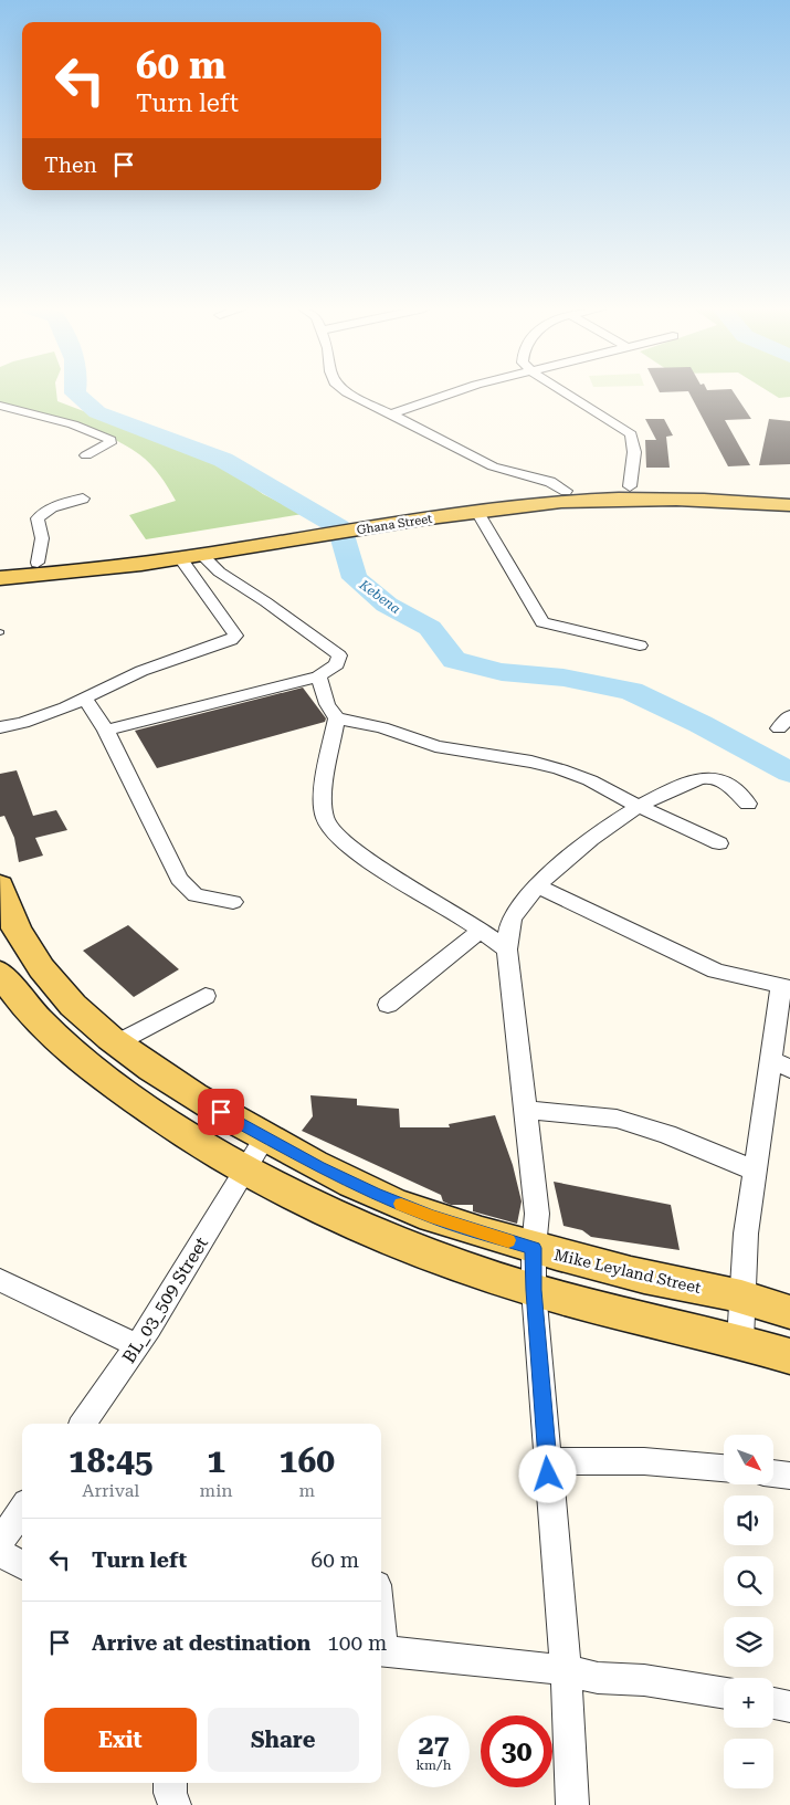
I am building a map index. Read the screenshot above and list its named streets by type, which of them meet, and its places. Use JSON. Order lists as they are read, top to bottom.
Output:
{
  "streets": {
    "main road": ["Ghana Street", "Mike Leyland Street"],
    "street": ["BL_03_509 Street"]
  },
  "crossings": [
    ["Mike Leyland Street", "BL_03_509 Street"]
  ],
  "water": ["Kebena"],
  "north": "bottom right",
  "page": {
    "turn": ["60 m", "Turn left"],
    "then": "Then",
    "eta": [
      "18:45",
      "Arrival",
      "1",
      "min",
      "160",
      "m"
    ],
    "map_buttons": ["+", "−"],
    "list": [
      {
        "name": "Turn left",
        "value": "60 m"
      },
      {
        "name": "Arrive at destination",
        "value": "100 m"
      }
    ],
    "buttons": ["Exit", "Share"],
    "speed": "27 km/h",
    "limit": "30"
  }
}
